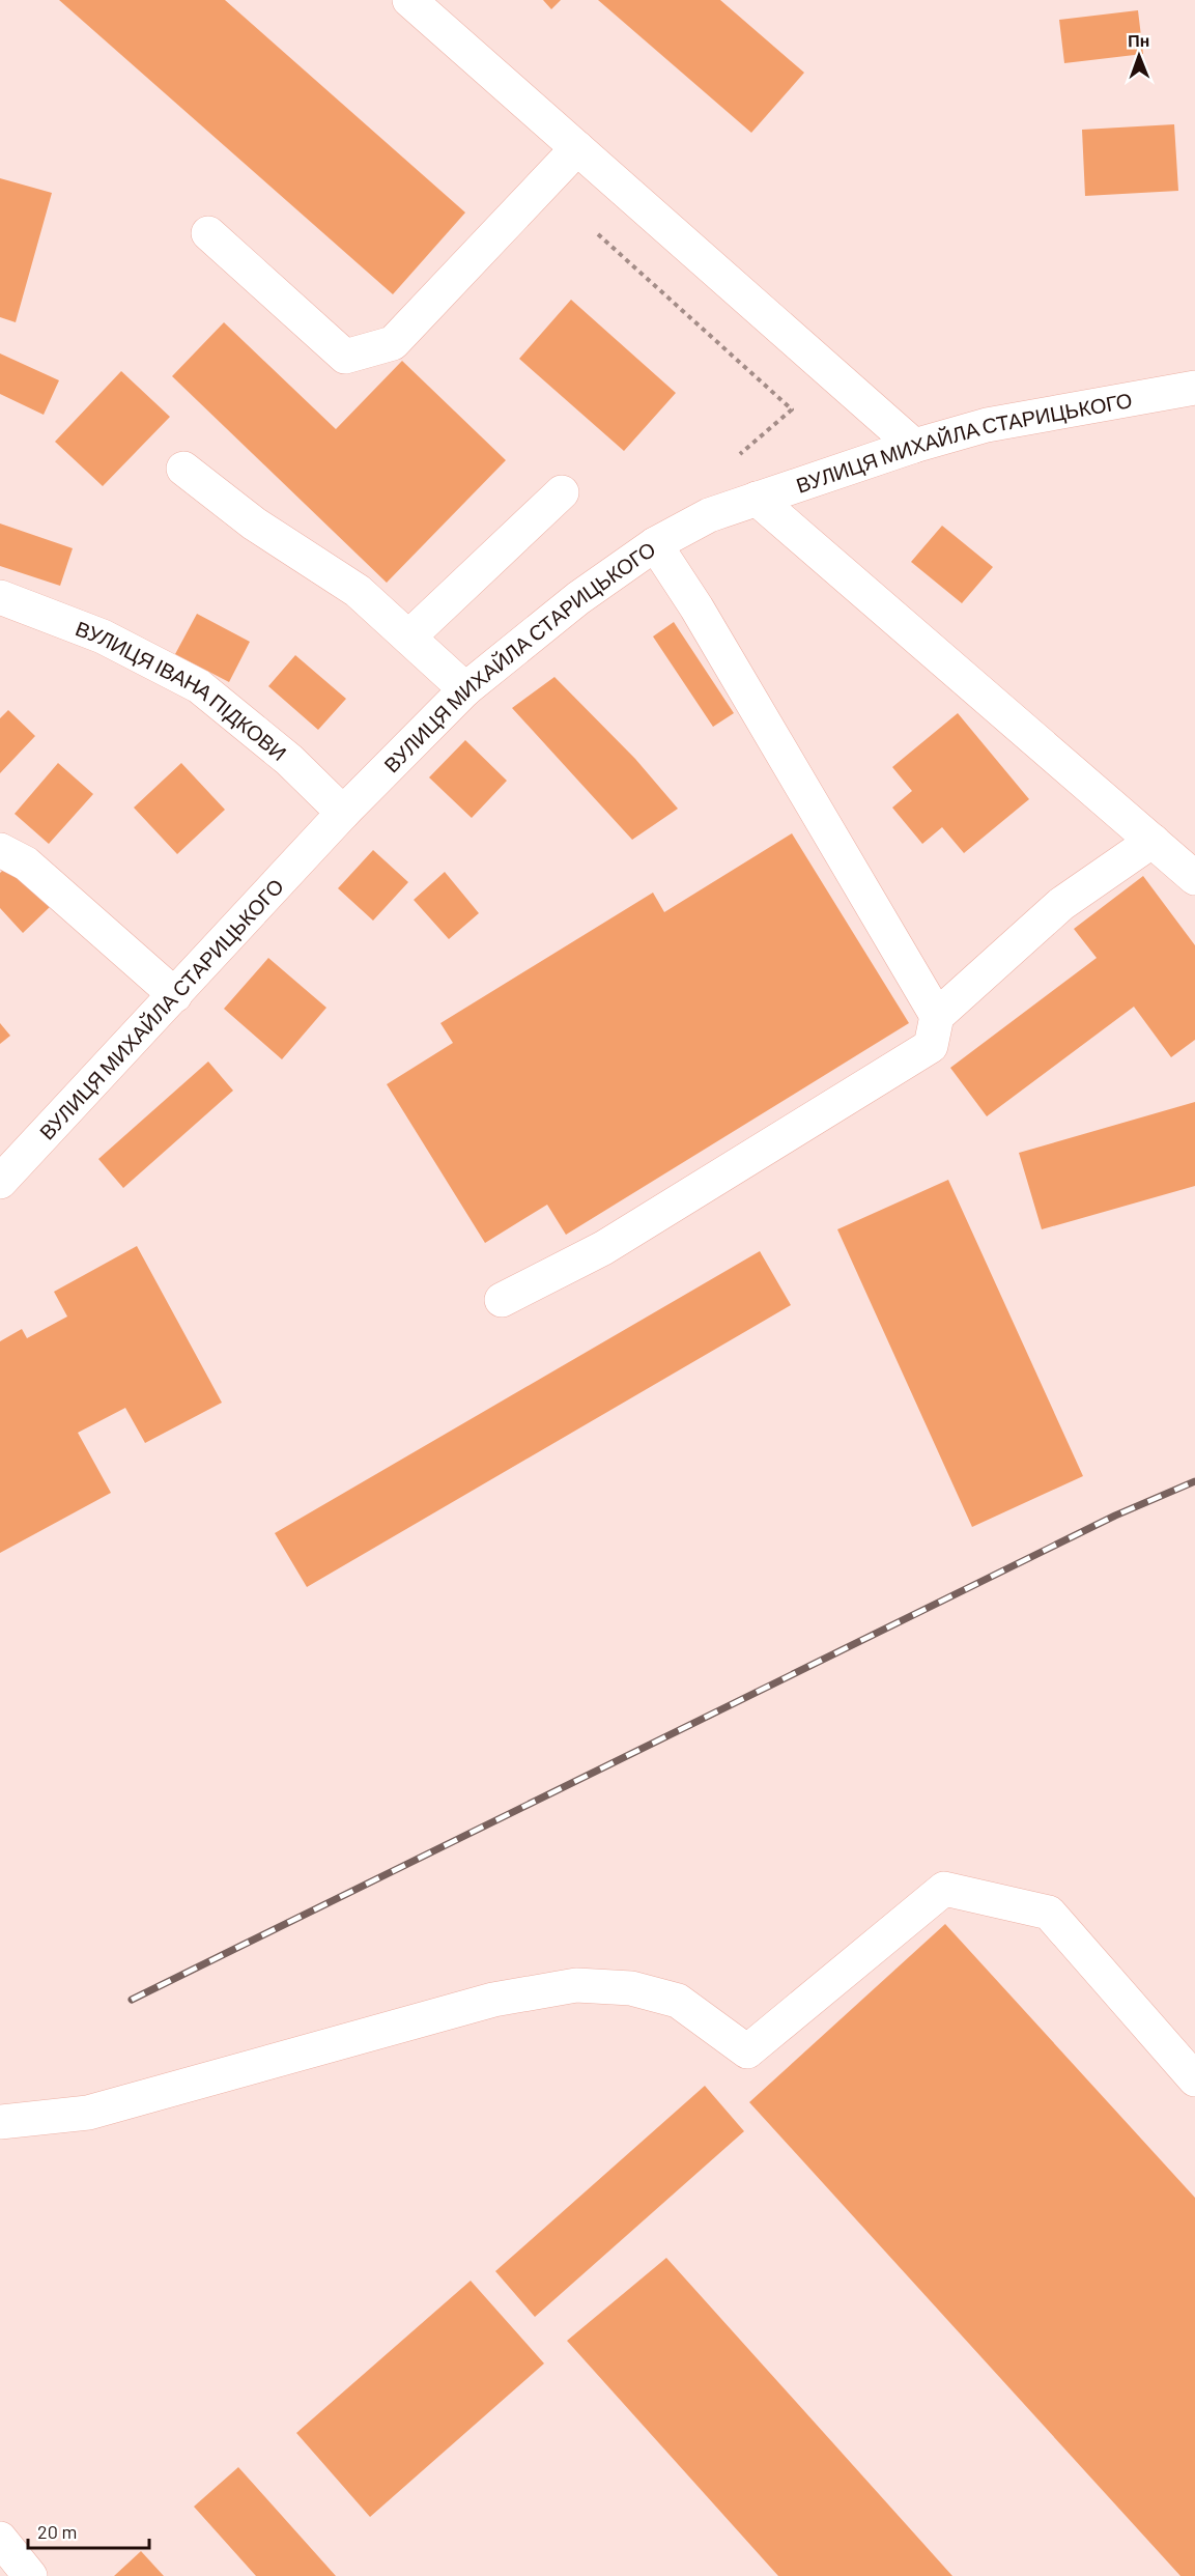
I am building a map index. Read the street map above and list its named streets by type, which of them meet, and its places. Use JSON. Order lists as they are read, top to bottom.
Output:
{
  "streets": {
    "street": ["ВУЛИЦЯ МИХАЙЛА СТАРИЦЬКОГО", "ВУЛИЦЯ ІВАНА ПІДКОВИ"]
  },
  "crossings": [
    ["ВУЛИЦЯ МИХАЙЛА СТАРИЦЬКОГО", "ВУЛИЦЯ ІВАНА ПІДКОВИ"]
  ],
  "scale_bar": "20 m",
  "north": "top"
}
